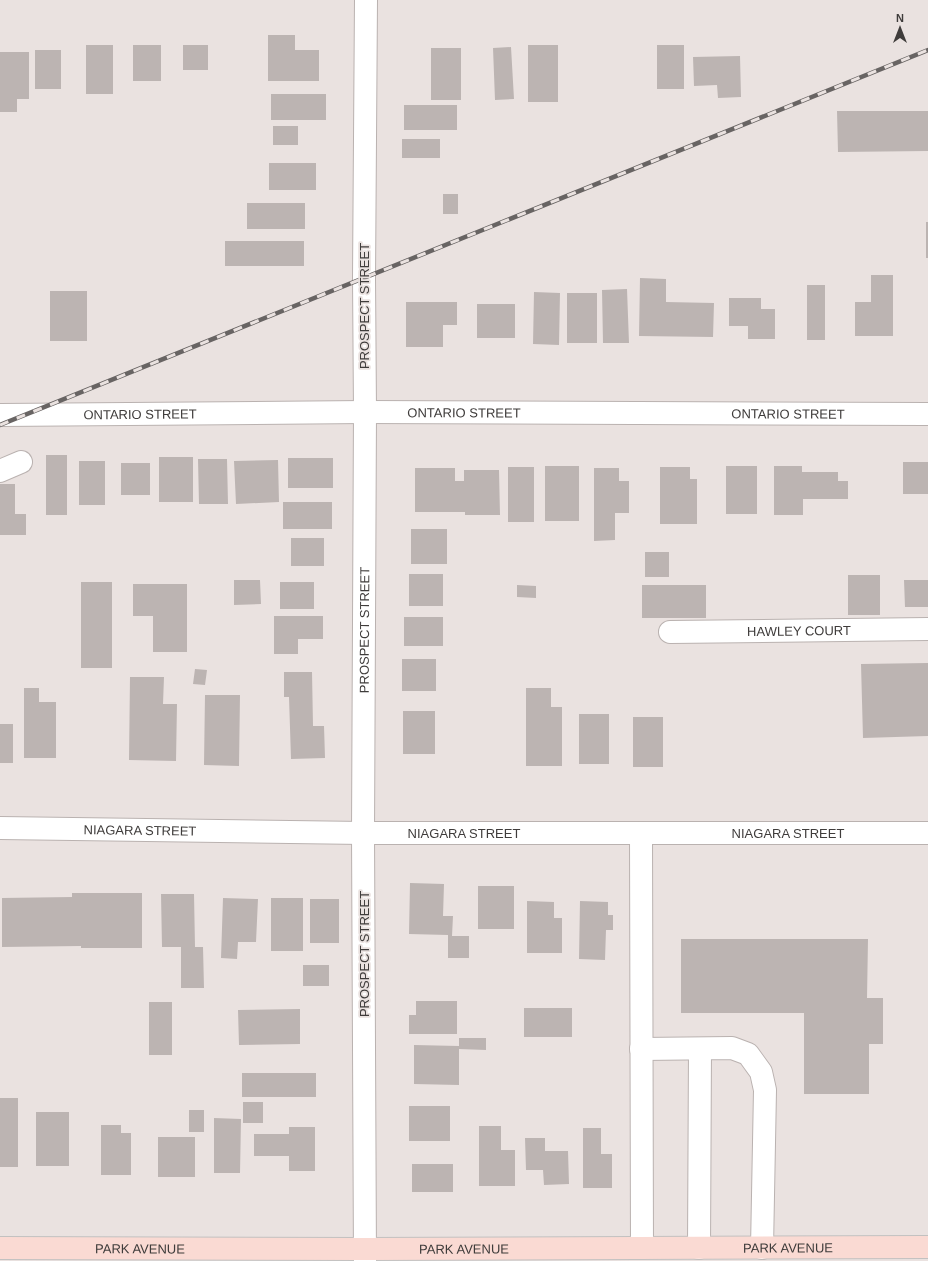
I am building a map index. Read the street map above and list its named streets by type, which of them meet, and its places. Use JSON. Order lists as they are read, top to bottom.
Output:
{
  "streets": {
    "main road": ["PARK AVENUE"],
    "street": [
      "PROSPECT STREET",
      "ONTARIO STREET",
      "HAWLEY COURT",
      "NIAGARA STREET"
    ]
  },
  "crossings": [
    ["PROSPECT STREET", "ONTARIO STREET"],
    ["PROSPECT STREET", "NIAGARA STREET"],
    ["PROSPECT STREET", "PARK AVENUE"]
  ],
  "north": "top"
}
